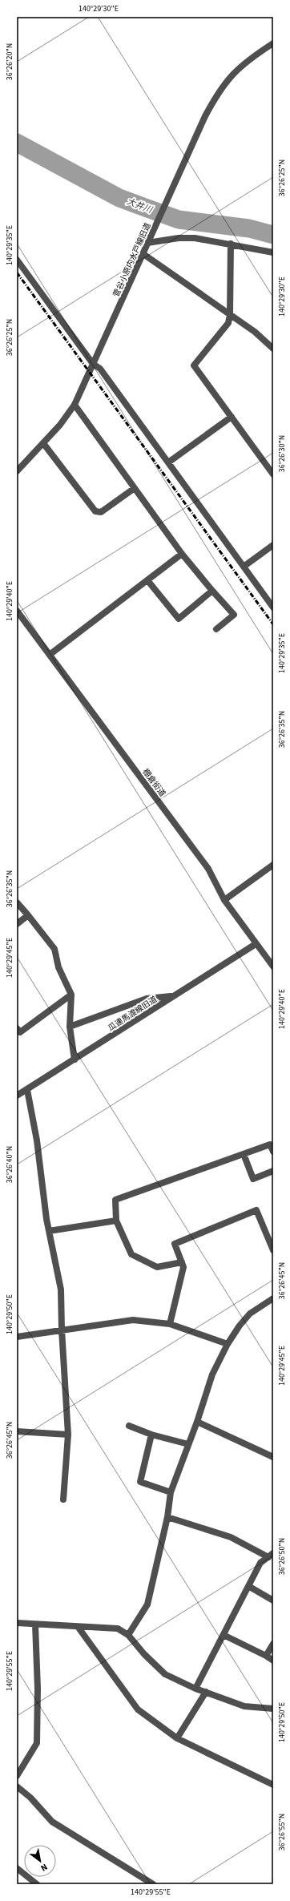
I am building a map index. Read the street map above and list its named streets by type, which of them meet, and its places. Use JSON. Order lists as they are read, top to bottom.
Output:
{
  "streets": {
    "street": ["菅谷小原内水戸線旧道", "棚倉街道", "瓜連馬渡線旧道"]
  },
  "crossings": [
    ["棚倉街道", "瓜連馬渡線旧道"]
  ],
  "water": ["大井川"],
  "north": "bottom right",
  "coordinates": [
    "140°29'30\"E",
    "36°26'20\"N",
    "36°26'25\"N",
    "140°29'35\"E",
    "36°26'30\"N",
    "140°29'40\"E",
    "36°26'35\"N",
    "140°29'45\"E",
    "36°26'40\"N",
    "36°26'45\"N",
    "140°29'50\"E",
    "36°26'50\"N",
    "140°29'55\"E",
    "36°26'55\"N"
  ]
}
